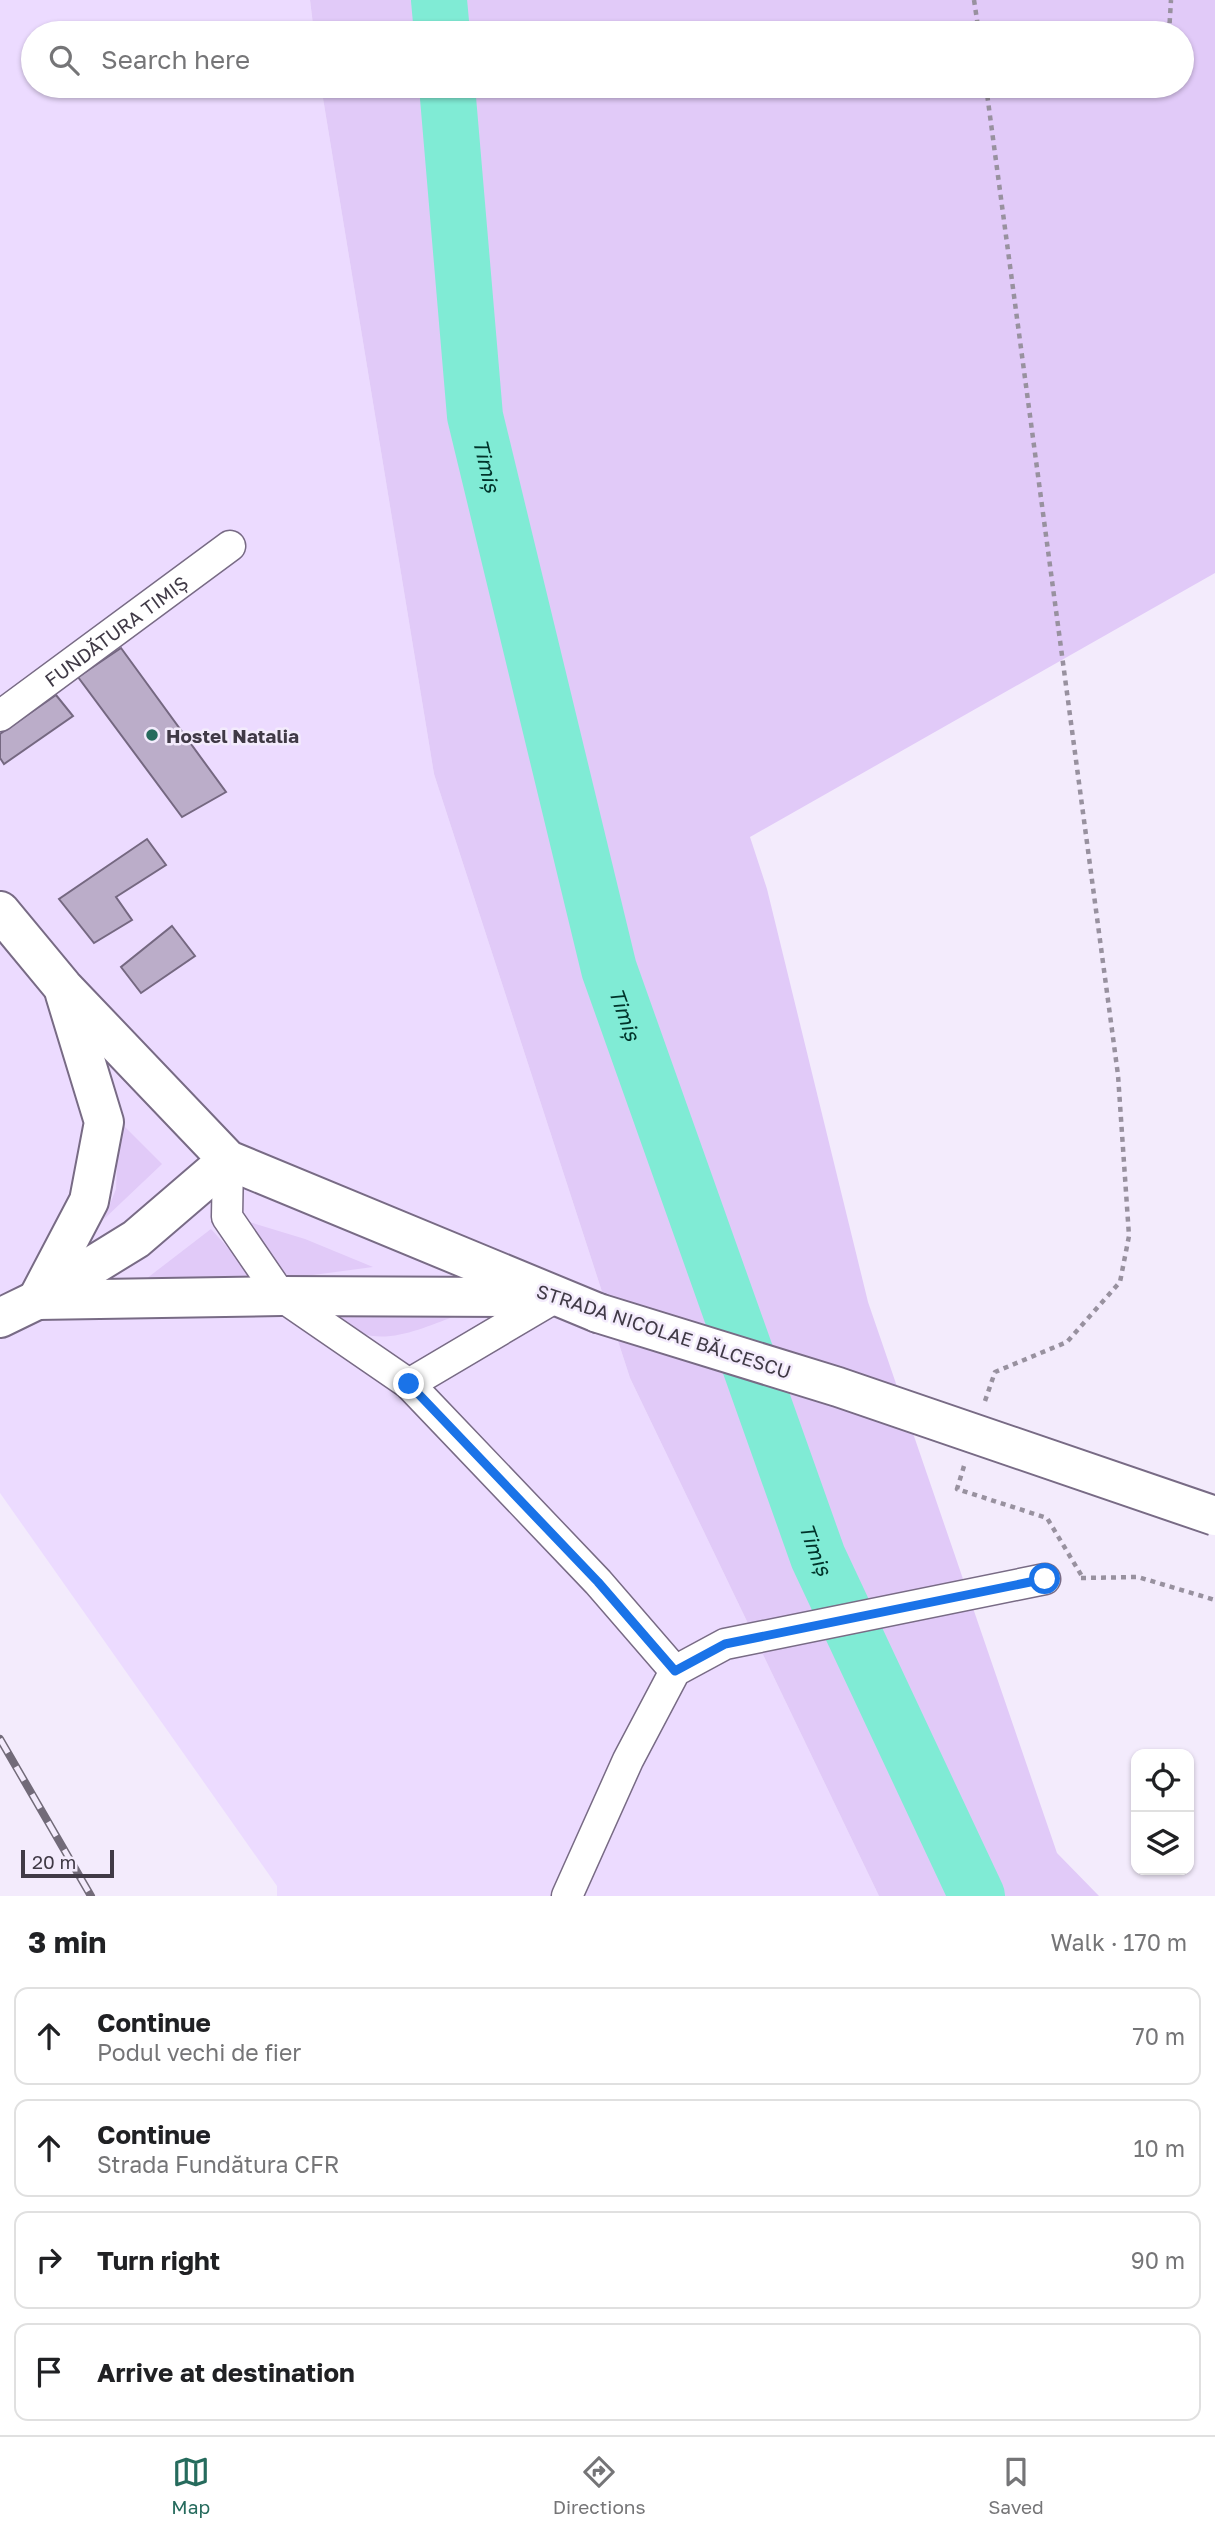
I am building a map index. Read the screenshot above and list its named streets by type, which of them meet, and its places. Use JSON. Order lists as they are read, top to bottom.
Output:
{
  "streets": {
    "main road": ["STRADA NICOLAE BĂLCESCU"],
    "street": ["FUNDĂTURA TIMIȘ"]
  },
  "water": ["Timiș"],
  "places": ["Hostel Natalia"],
  "scale_bar": "20 m",
  "page": {
    "search": "Search here",
    "scale": "20 m",
    "heading": ["3 min", "Walk · 170 m"],
    "list": [
      ["Continue", "Podul vechi de fier", "70 m"],
      ["Continue", "Strada Fundătura CFR", "10 m"],
      ["Turn right", "90 m"],
      "Arrive at destination"
    ],
    "nav": ["Map", "Directions", "Saved"]
  }
}
